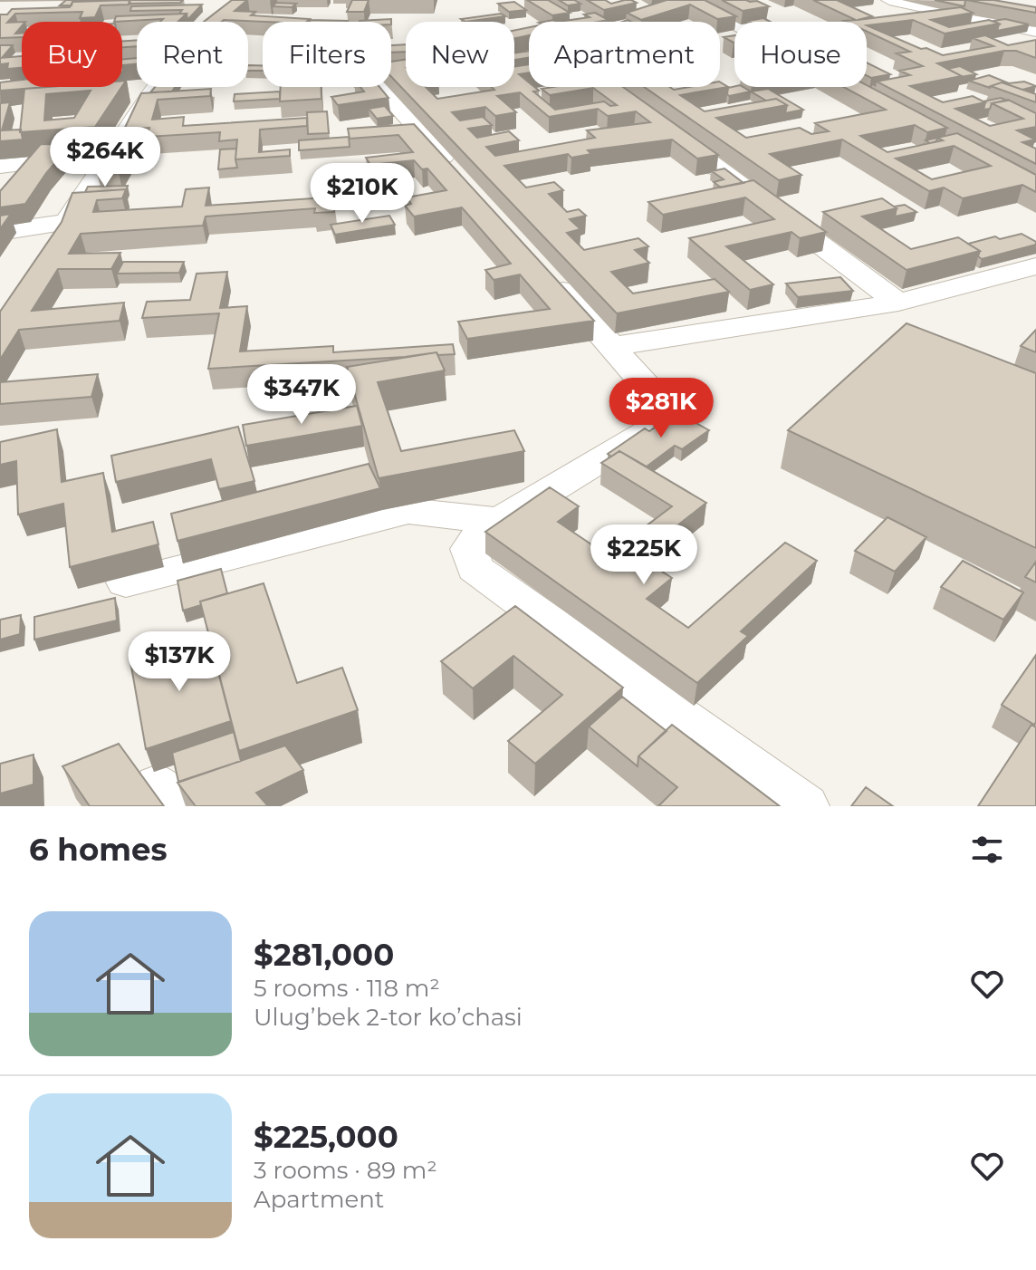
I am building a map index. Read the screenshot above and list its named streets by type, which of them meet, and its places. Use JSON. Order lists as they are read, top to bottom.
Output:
{
  "page": {
    "chip": [
      "Buy",
      "Rent",
      "Filters",
      "New",
      "Apartment",
      "House"
    ],
    "price": [
      "$264K",
      "$210K",
      "$347K",
      "$281K",
      "$225K",
      "$137K"
    ],
    "heading": "6 homes",
    "list": [
      {
        "name": "$281,000",
        "note": "5 rooms · 118 m² · Ulugʼbek 2-tor koʼchasi"
      },
      {
        "name": "$225,000",
        "note": "3 rooms · 89 m² · Apartment"
      }
    ]
  }
}
